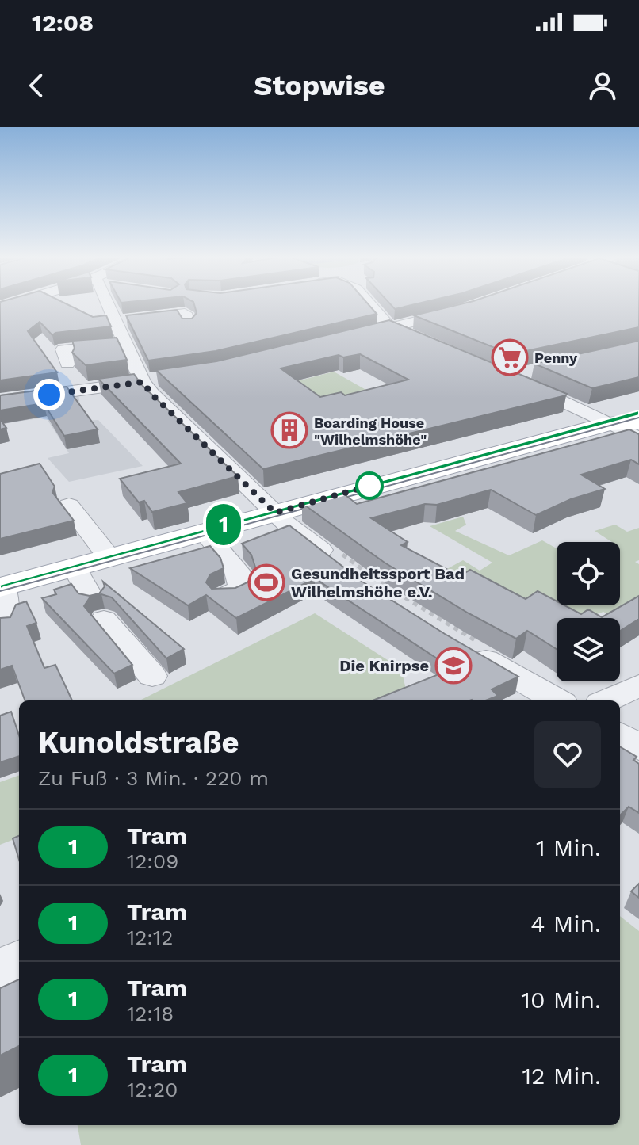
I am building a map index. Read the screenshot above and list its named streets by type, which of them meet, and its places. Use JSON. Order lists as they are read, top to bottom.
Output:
{
  "places": {
    "supermarket": ["Penny"],
    "building": ["Boarding House \"Wilhelmshöhe\""],
    "sports": ["Gesundheitssport Bad Wilhelmshöhe e.V."],
    "school or university": ["Die Knirpse"]
  },
  "lines": ["tram line 1"],
  "page": {
    "status": "12:08",
    "header": "Stopwise",
    "on_map": "1",
    "heading": ["Kunoldstraße", "Zu Fuß · 3 Min. · 220 m"],
    "list": [
      {
        "mark": "1",
        "name": "Tram",
        "note": "12:09",
        "value": "1 Min."
      },
      {
        "mark": "1",
        "name": "Tram",
        "note": "12:12",
        "value": "4 Min."
      },
      {
        "mark": "1",
        "name": "Tram",
        "note": "12:18",
        "value": "10 Min."
      },
      {
        "mark": "1",
        "name": "Tram",
        "note": "12:20",
        "value": "12 Min."
      }
    ]
  }
}
